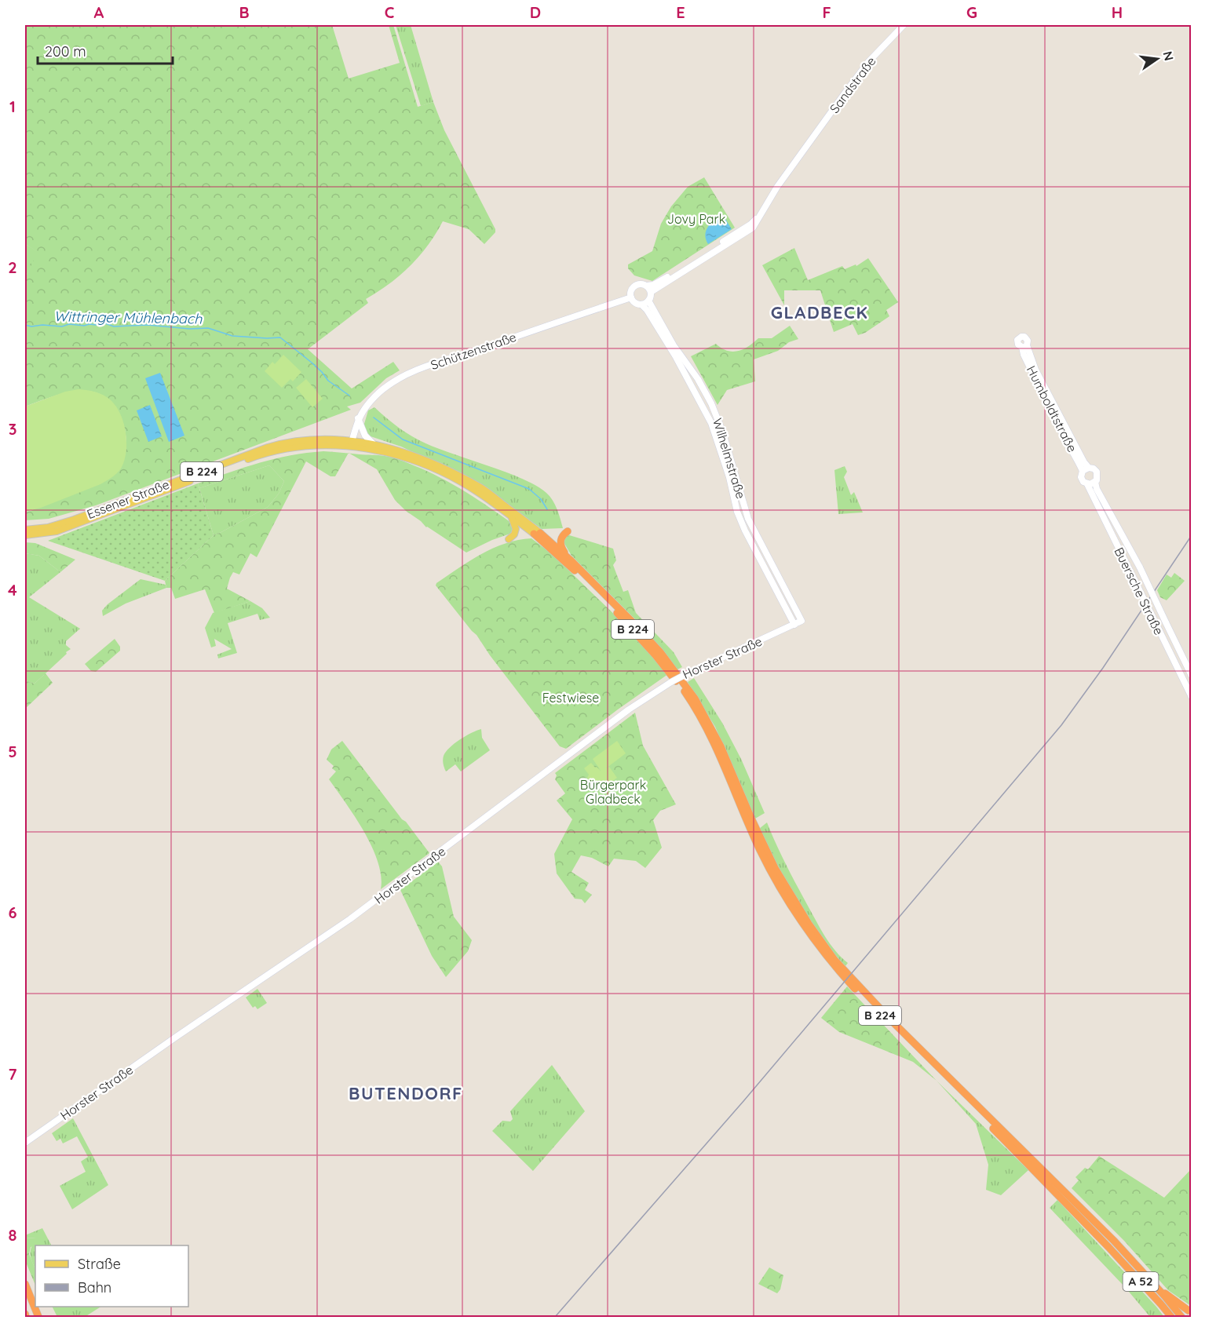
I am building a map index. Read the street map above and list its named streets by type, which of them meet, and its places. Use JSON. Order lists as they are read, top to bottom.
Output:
{
  "streets": {
    "highway": ["B 224", "A 52"],
    "main road": [
      "Sandstraße",
      "Schützenstraße",
      "Humboldtstraße",
      "Wilhelmstraße",
      "Essener Straße",
      "Buersche Straße",
      "Horster Straße"
    ]
  },
  "crossings": [
    ["Schützenstraße", "Wilhelmstraße"],
    ["Schützenstraße", "Essener Straße"],
    ["Humboldtstraße", "Buersche Straße"],
    ["Wilhelmstraße", "Horster Straße"],
    ["B 224", "Essener Straße"],
    ["B 224", "A 52"]
  ],
  "districts": ["GLADBECK", "BUTENDORF"],
  "water": ["Wittringer Mühlenbach"],
  "parks": ["Jovy Park", "Festwiese", "Bürgerpark Gladbeck"],
  "legend": ["Straße", "Bahn"],
  "scale_bar": "200 m",
  "north": "right",
  "grid": {
    "columns": [
      "A",
      "B",
      "C",
      "D",
      "E",
      "F",
      "G",
      "H"
    ],
    "rows": [
      "1",
      "2",
      "3",
      "4",
      "5",
      "6",
      "7",
      "8"
    ]
  }
}
